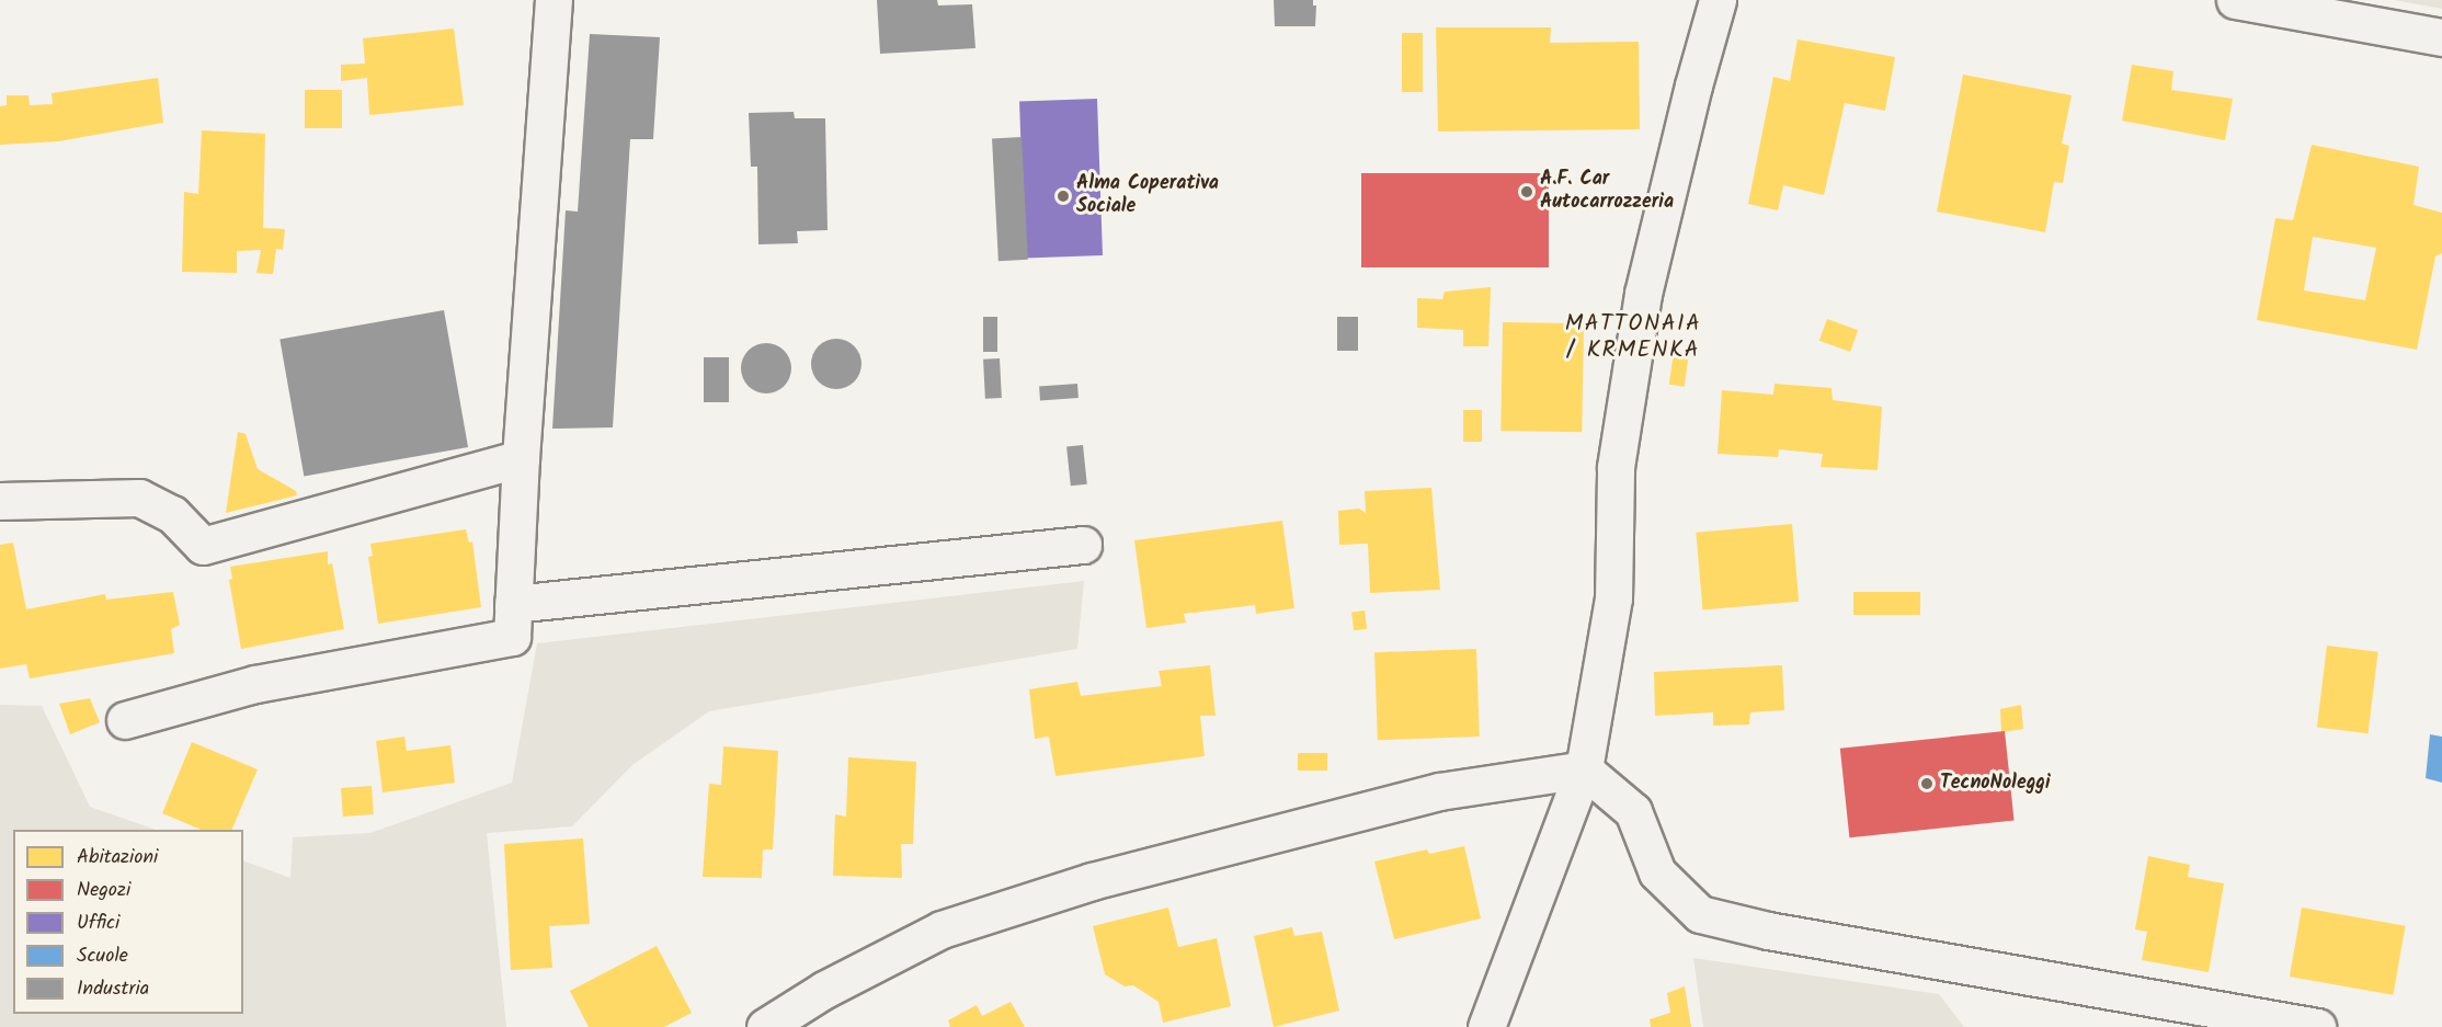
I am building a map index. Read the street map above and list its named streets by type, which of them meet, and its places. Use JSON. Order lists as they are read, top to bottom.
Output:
{
  "districts": ["MATTONAIA / KRMENKA"],
  "places": ["A.F. Car Autocarrozzeria", "Alma Coperativa Sociale", "TecnoNoleggi"],
  "legend": [
    "Abitazioni",
    "Negozi",
    "Uffici",
    "Scuole",
    "Industria"
  ]
}
